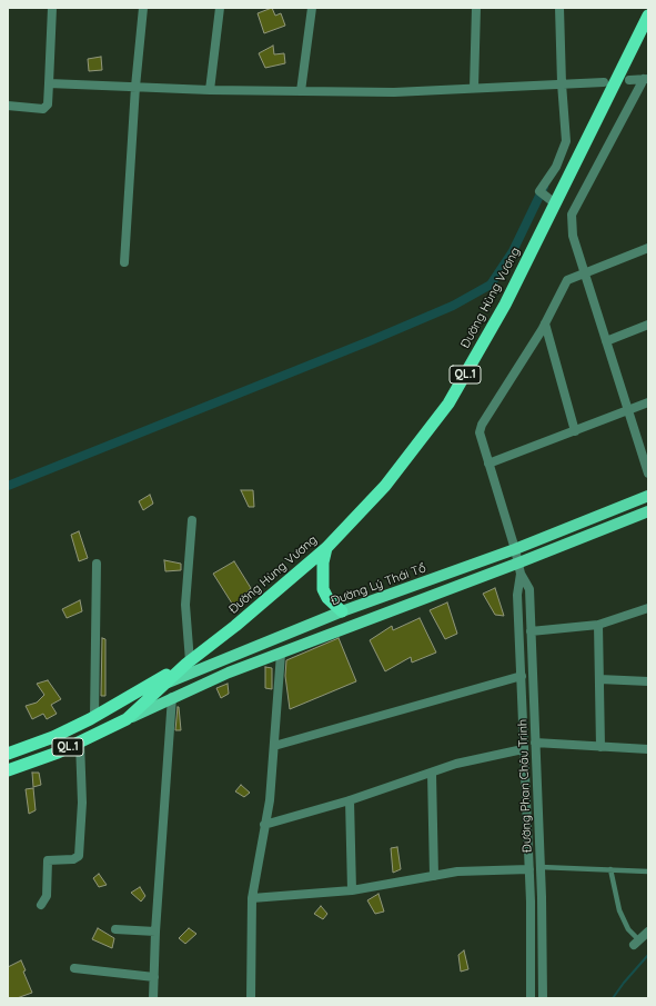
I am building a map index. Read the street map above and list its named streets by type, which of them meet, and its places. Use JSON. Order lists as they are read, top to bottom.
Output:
{
  "streets": {
    "highway": ["Đường Hùng Vương", "QL.1"],
    "main road": ["Đường Lý Thái Tổ"],
    "street": ["Đường Phan Châu Trinh"]
  },
  "crossings": [
    ["Đường Hùng Vương", "QL.1"],
    ["Đường Hùng Vương", "Đường Lý Thái Tổ"],
    ["QL.1", "Đường Phan Châu Trinh"],
    ["Đường Lý Thái Tổ", "Đường Phan Châu Trinh"]
  ]
}
